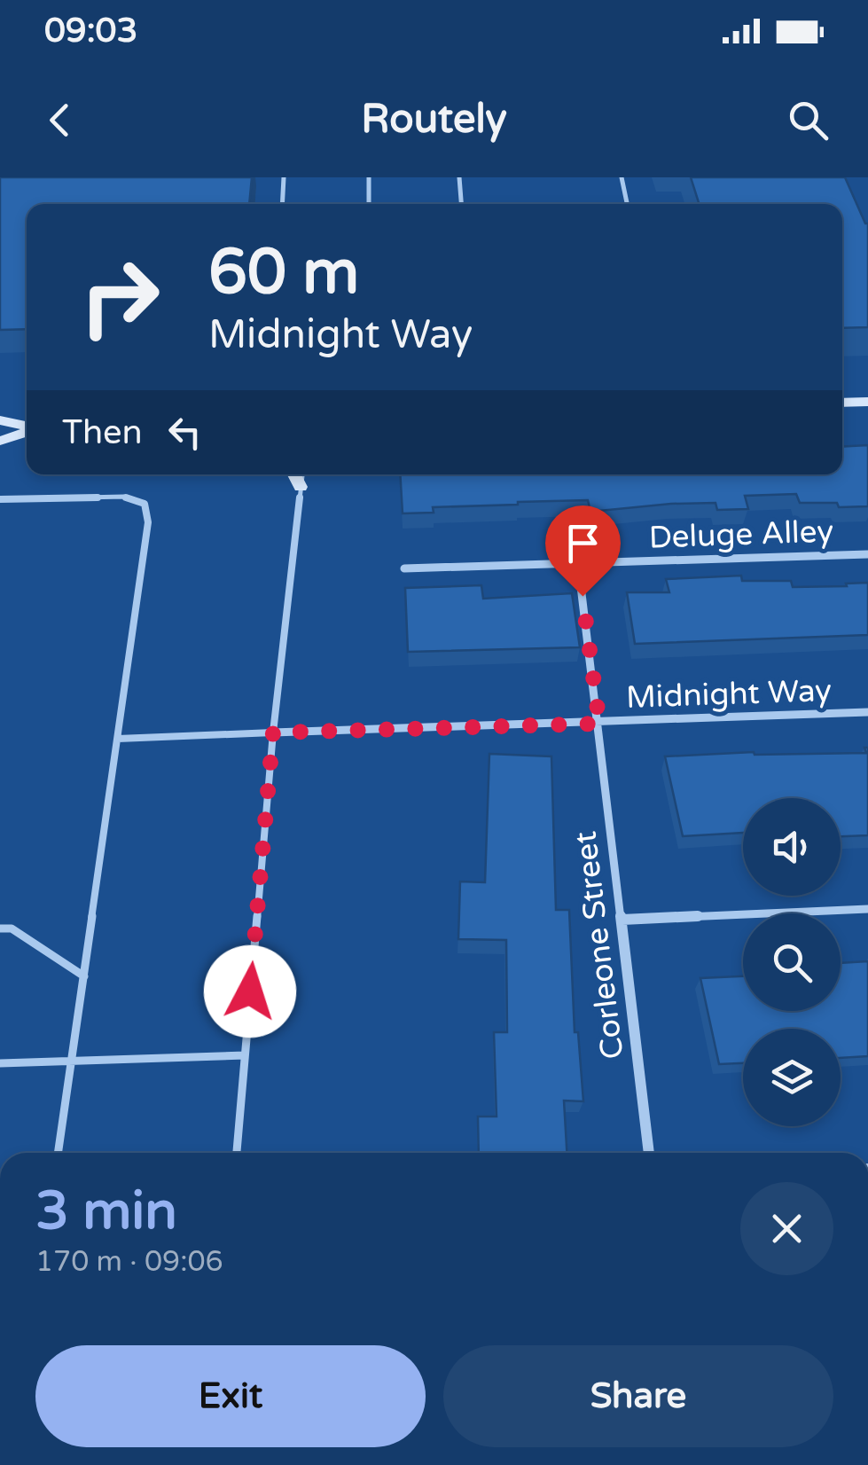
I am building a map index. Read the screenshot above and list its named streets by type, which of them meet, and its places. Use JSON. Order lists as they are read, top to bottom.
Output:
{
  "streets": {
    "street": ["Deluge Alley", "Midnight Way", "Corleone Street"]
  },
  "crossings": [
    ["Deluge Alley", "Corleone Street"],
    ["Midnight Way", "Corleone Street"]
  ],
  "page": {
    "status": "09:03",
    "header": "Routely",
    "turn": ["60 m", "Midnight Way"],
    "then": "Then",
    "heading": ["3 min", "170 m · 09:06"],
    "buttons": ["Exit", "Share"]
  }
}
